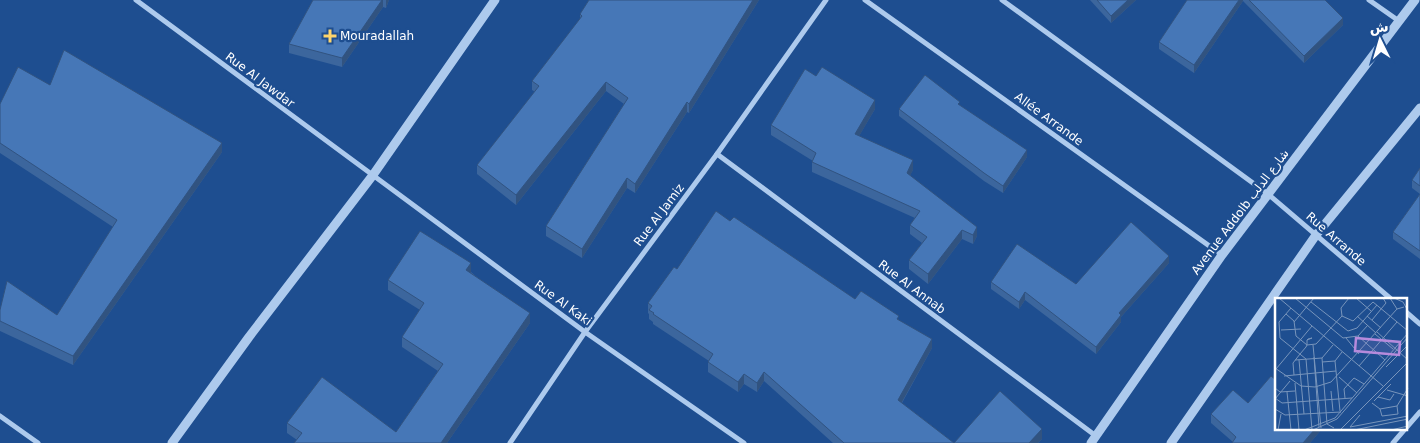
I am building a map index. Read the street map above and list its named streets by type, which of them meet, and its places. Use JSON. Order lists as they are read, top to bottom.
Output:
{
  "streets": {
    "street": [
      "Rue Al Jawdar",
      "Allée Arrande",
      "Avenue Addolb شارع الدلب",
      "Rue Al Jamiz",
      "Rue Arrande",
      "Rue Al Annab",
      "Rue Al Kaki"
    ]
  },
  "crossings": [
    ["Rue Al Jawdar", "Rue Al Kaki"],
    ["Allée Arrande", "Avenue Addolb شارع الدلب"],
    ["Avenue Addolb شارع الدلب", "Rue Arrande"],
    ["Avenue Addolb شارع الدلب", "Rue Al Annab"],
    ["Rue Al Jamiz", "Rue Al Annab"],
    ["Rue Al Jamiz", "Rue Al Kaki"]
  ],
  "places": {
    "health": ["Mouradallah"]
  },
  "north": "top"
}
